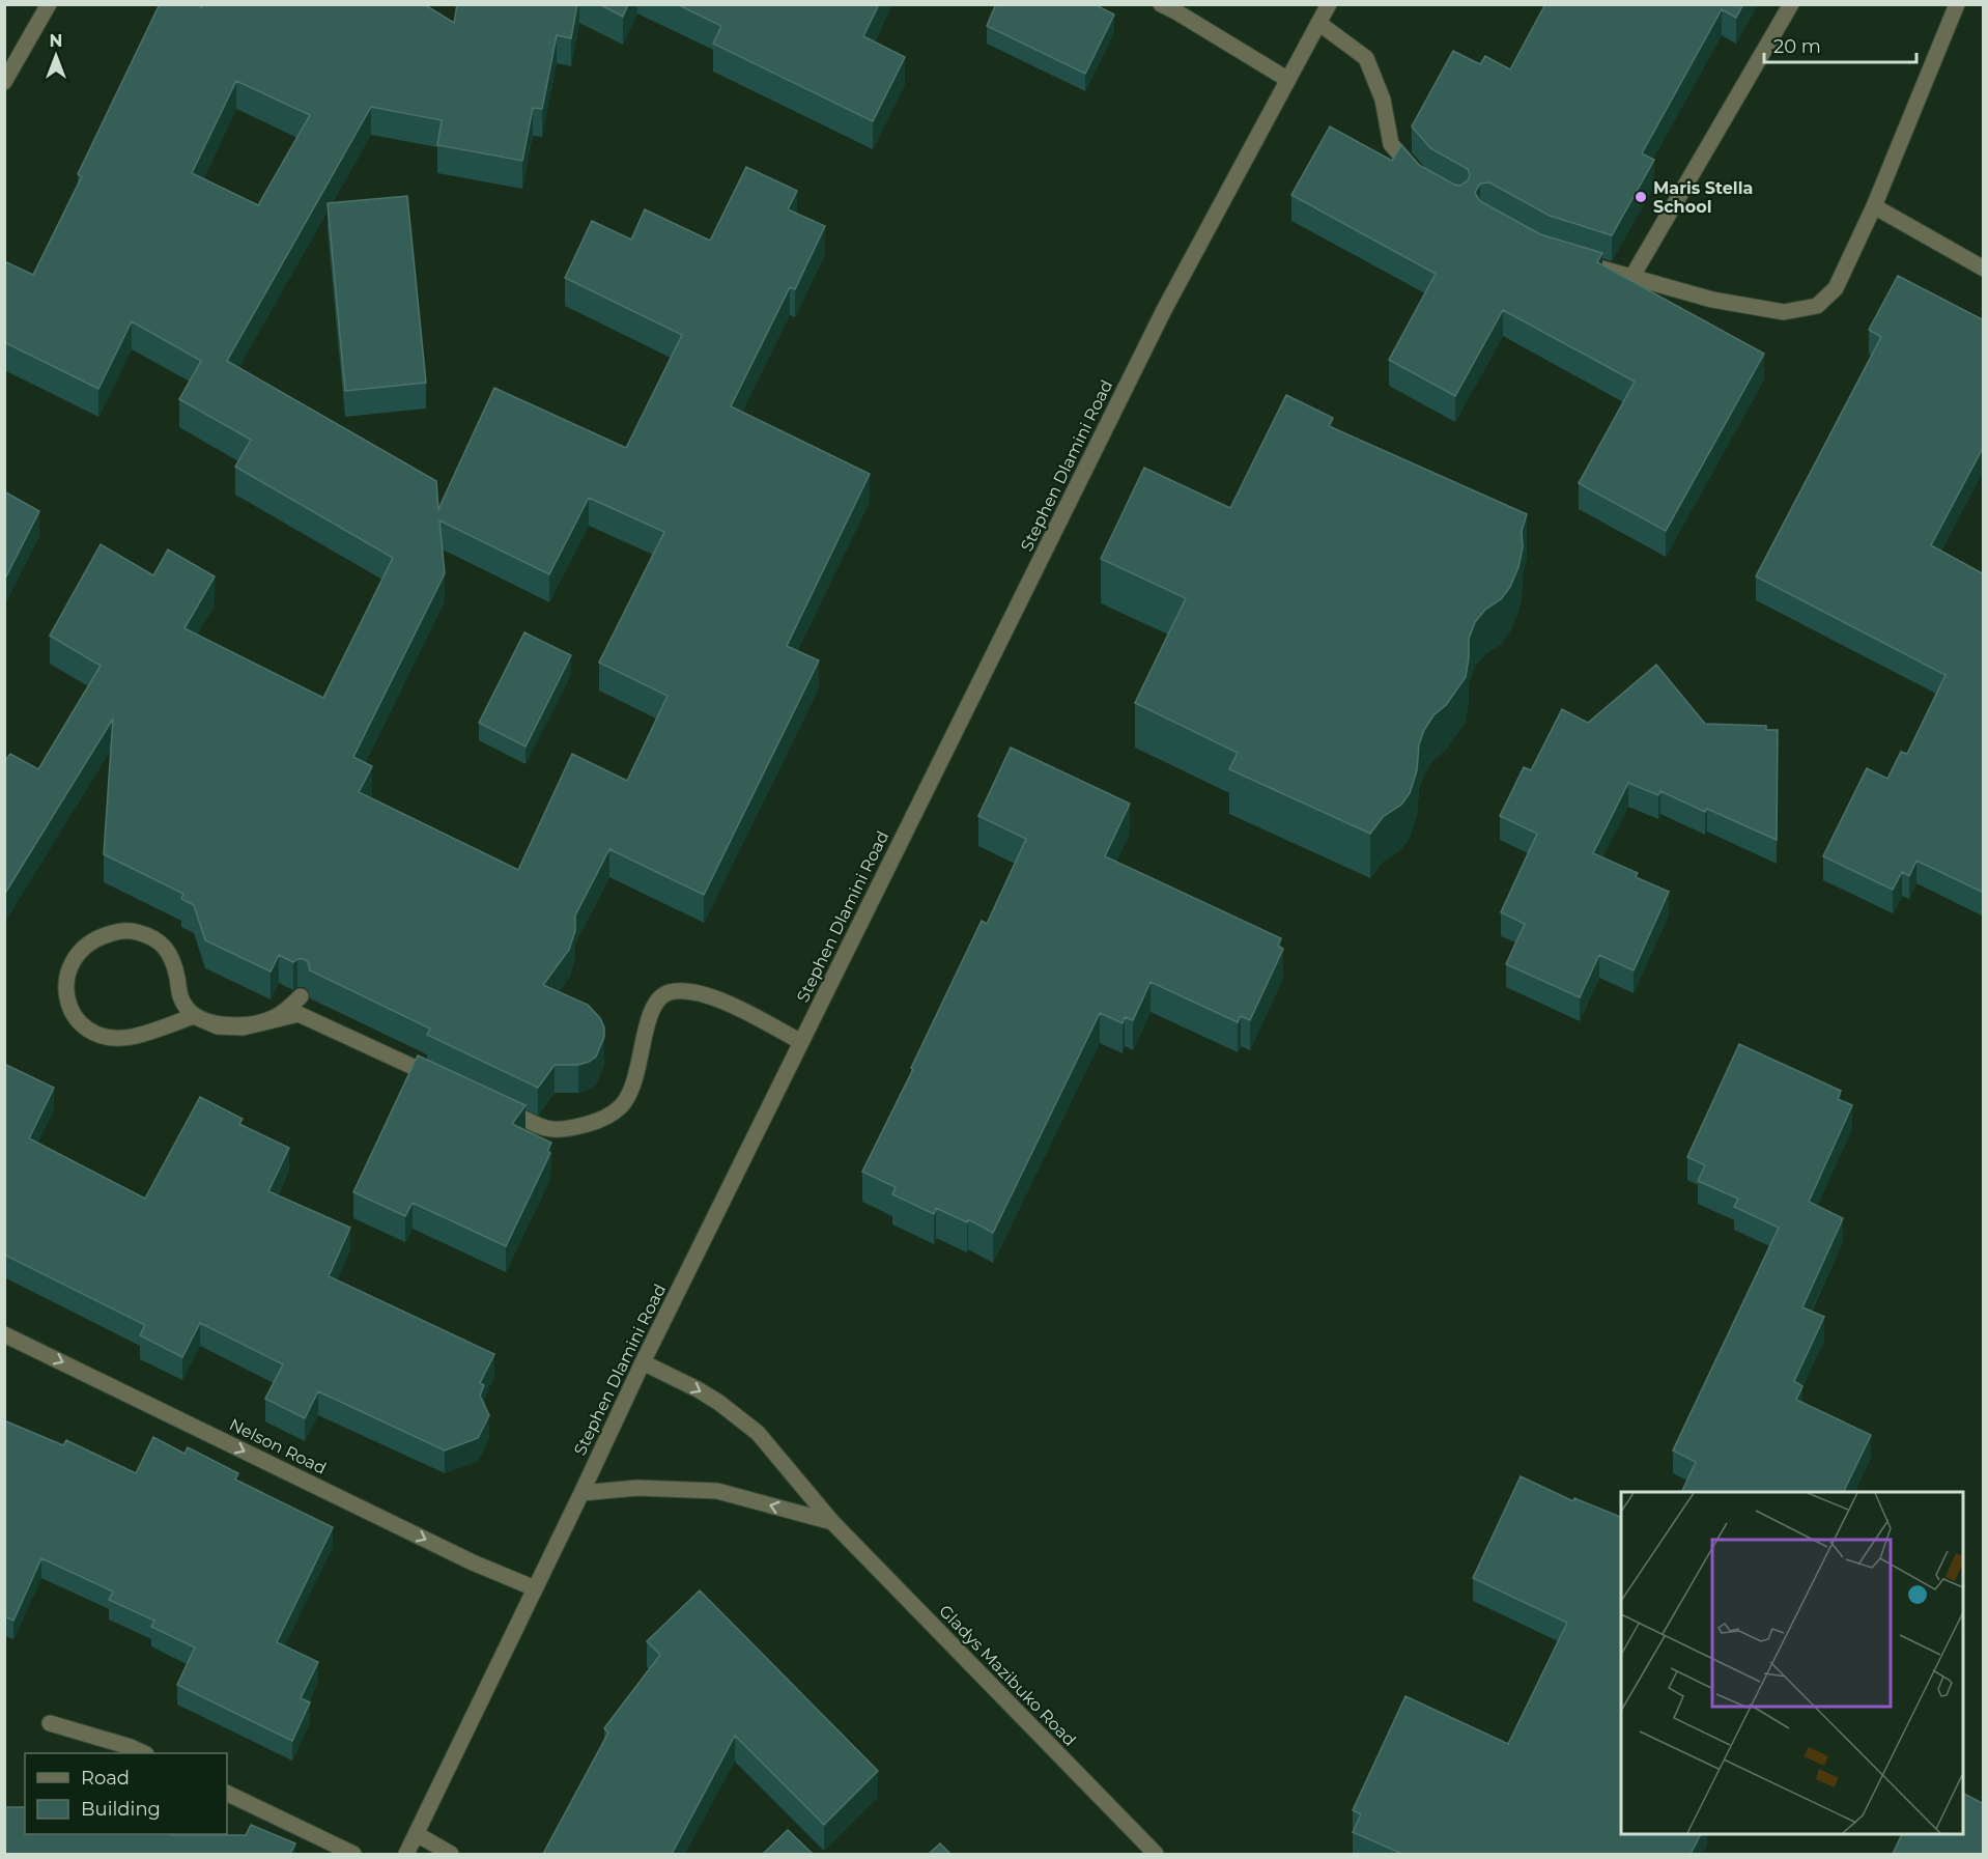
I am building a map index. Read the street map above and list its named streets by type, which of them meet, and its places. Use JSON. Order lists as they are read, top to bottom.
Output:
{
  "streets": {
    "street": ["Stephen Dlamini Road", "Nelson Road", "Gladys Mazibuko Road"]
  },
  "crossings": [
    ["Stephen Dlamini Road", "Nelson Road"],
    ["Stephen Dlamini Road", "Gladys Mazibuko Road"]
  ],
  "one_way": ["Nelson Road"],
  "places": ["Maris Stella School"],
  "legend": ["Road", "Building"],
  "scale_bar": "20 m",
  "north": "top"
}
